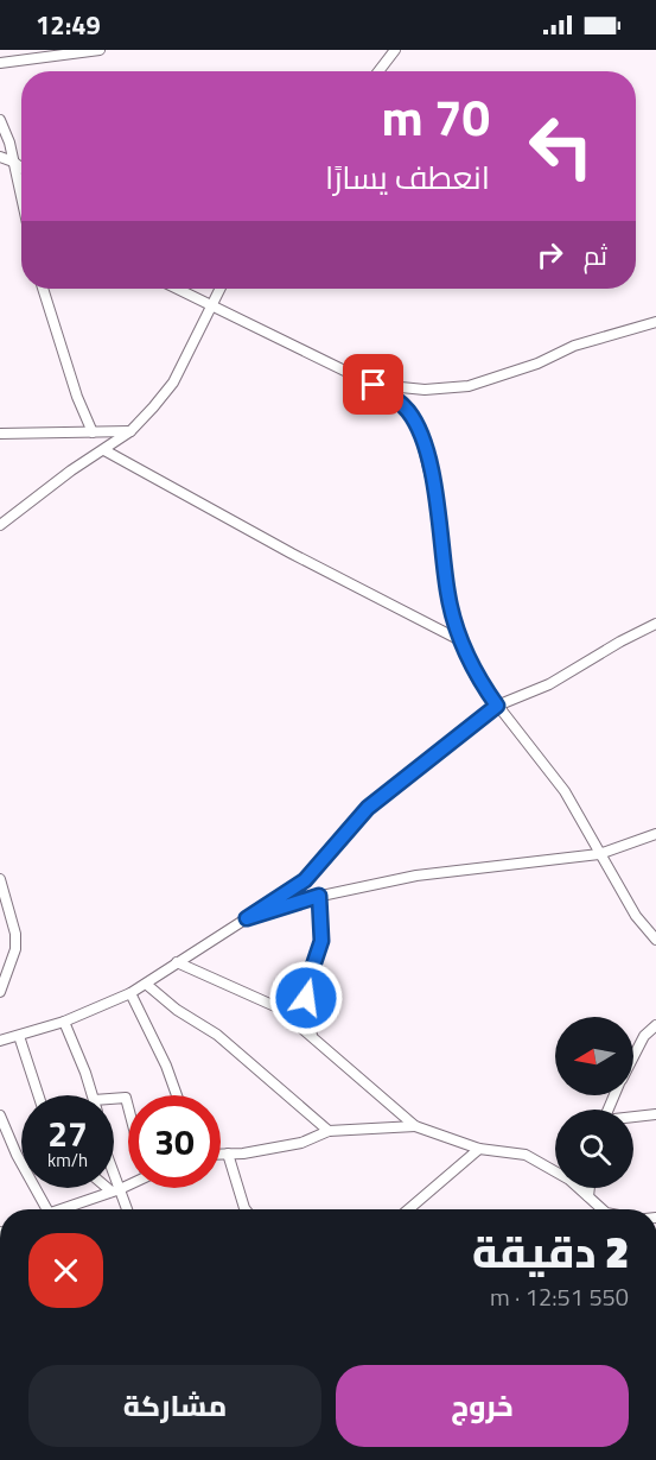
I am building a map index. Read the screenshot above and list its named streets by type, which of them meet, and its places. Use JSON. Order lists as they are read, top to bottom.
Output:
{
  "north": "left",
  "page": {
    "status": "12:49",
    "turn": ["70 m", "انعطف يسارًا"],
    "then": "ثم",
    "speed": "27 km/h",
    "limit": "30",
    "heading": ["2 دقيقة", "550 m · 12:51"],
    "buttons": ["خروج", "مشاركة"]
  }
}
